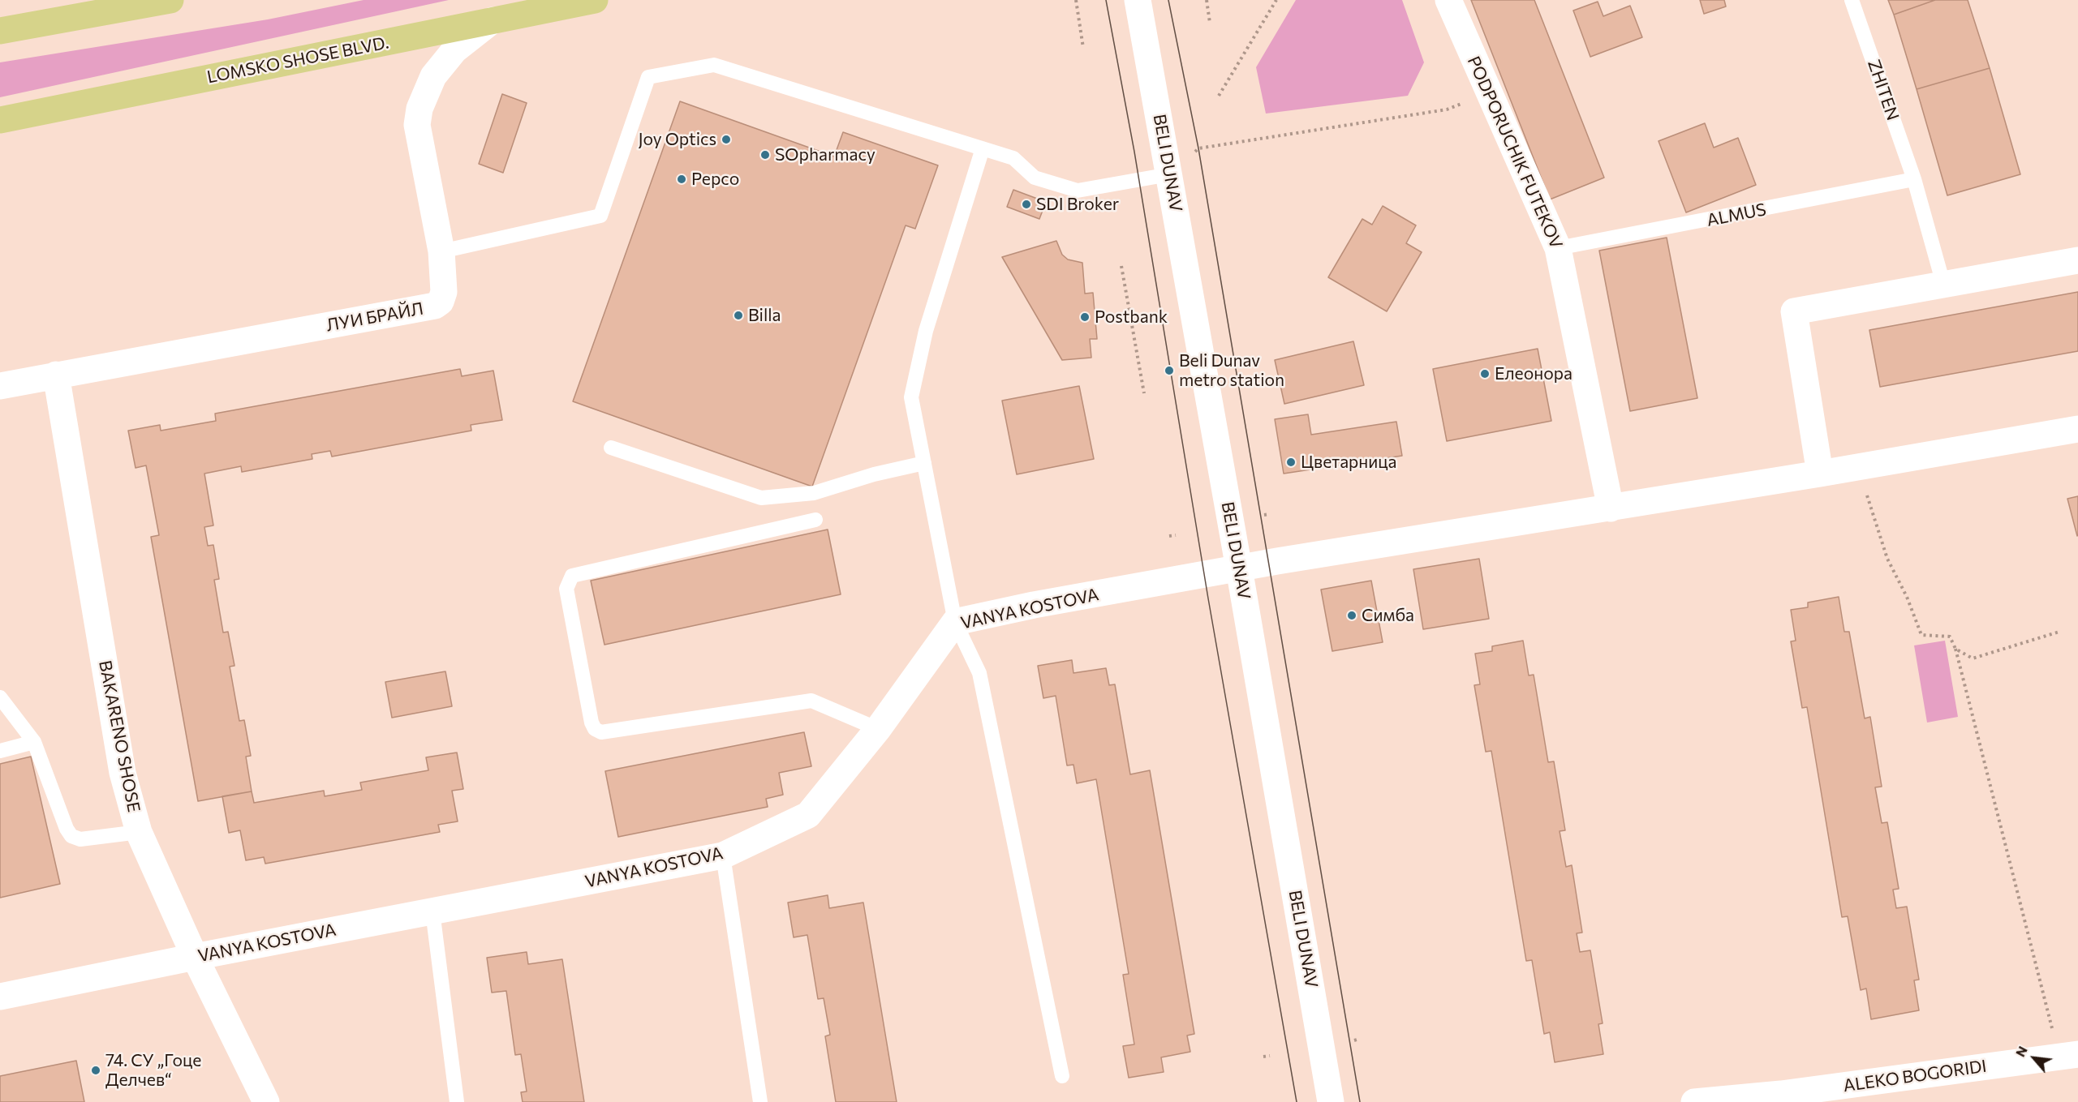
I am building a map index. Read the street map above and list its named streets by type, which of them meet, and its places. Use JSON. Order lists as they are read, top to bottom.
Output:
{
  "streets": {
    "main road": ["LOMSKO SHOSE BLVD."],
    "street": [
      "PODPORUCHIK FUTEKOV",
      "BELI DUNAV",
      "ЛУИ БРАЙЛ",
      "VANYA KOSTOVA",
      "BAKARENO SHOSE",
      "ALEKO BOGORIDI"
    ],
    "lane": ["ZHITEN", "ALMUS"]
  },
  "crossings": [
    ["LOMSKO SHOSE BLVD.", "ЛУИ БРАЙЛ"],
    ["ZHITEN", "ALMUS"],
    ["PODPORUCHIK FUTEKOV", "ALMUS"],
    ["PODPORUCHIK FUTEKOV", "VANYA KOSTOVA"],
    ["BELI DUNAV", "VANYA KOSTOVA"],
    ["ЛУИ БРАЙЛ", "BAKARENO SHOSE"],
    ["VANYA KOSTOVA", "BAKARENO SHOSE"]
  ],
  "places": [
    "Joy Optics",
    "SOpharmacy",
    "Pepco",
    "SDI Broker",
    "Billa",
    "Postbank",
    "Beli Dunav metro station",
    "Елеонора",
    "Цветарница",
    "Симба",
    "74. СУ „Гоце Делчев“"
  ],
  "north": "top left"
}
